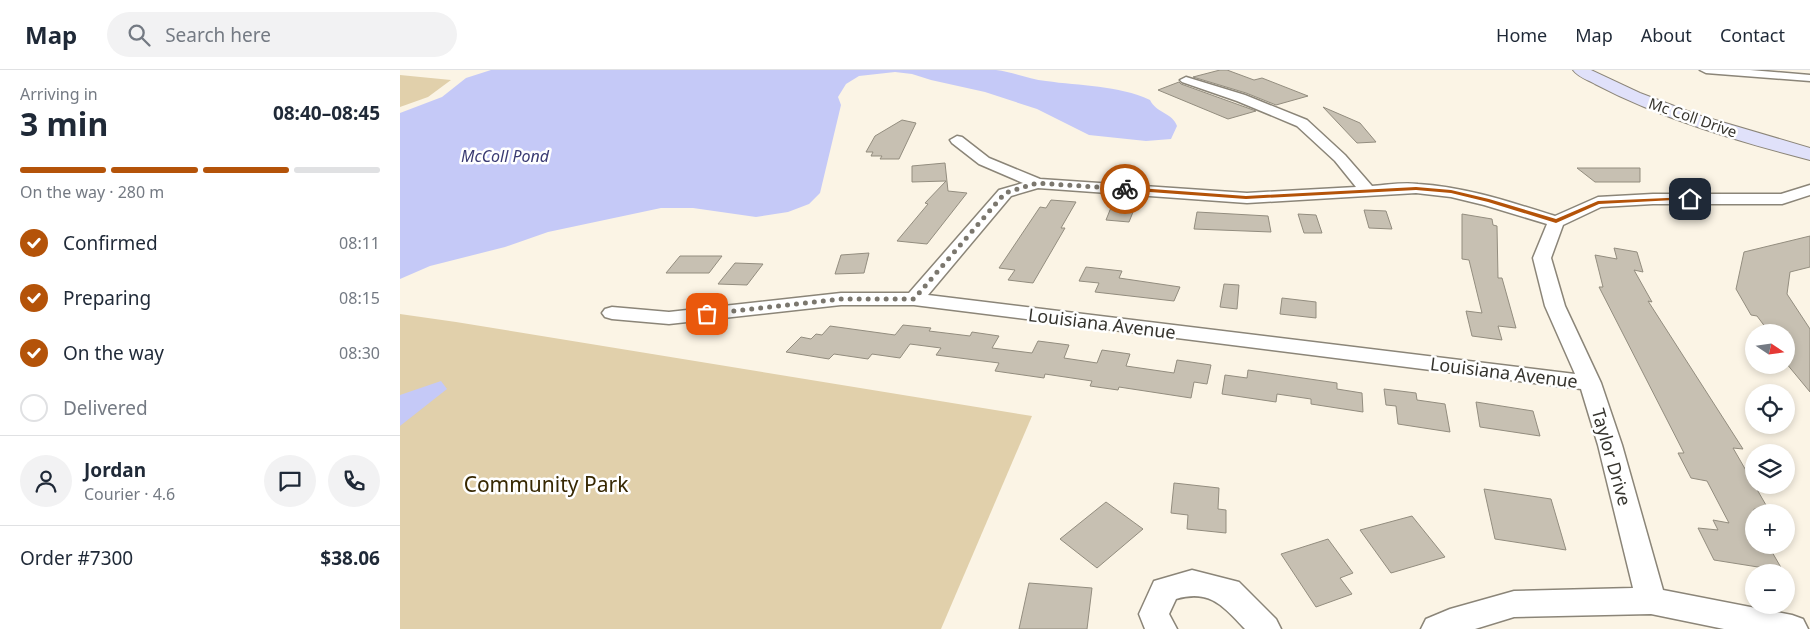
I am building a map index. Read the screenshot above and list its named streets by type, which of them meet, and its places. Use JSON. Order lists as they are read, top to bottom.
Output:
{
  "streets": {
    "main road": ["Mc Coll Drive"],
    "street": ["Louisiana Avenue", "Taylor Drive"]
  },
  "crossings": [
    ["Louisiana Avenue", "Taylor Drive"]
  ],
  "water": ["McColl Pond"],
  "parks": ["Community Park"],
  "north": "right",
  "page": {
    "header": "Map",
    "search": "Search here",
    "nav": [
      "Home",
      "Map",
      "About",
      "Contact"
    ],
    "heading": ["3 min", "Arriving in", "08:40–08:45"],
    "panel": [
      "Jordan",
      "Courier · 4.6",
      "Order #7300",
      "$38.06"
    ],
    "bar": "On the way · 280 m",
    "list": [
      ["Confirmed", "08:11"],
      ["Preparing", "08:15"],
      ["On the way", "08:30"],
      "Delivered"
    ],
    "map_buttons": ["+", "−"]
  }
}
